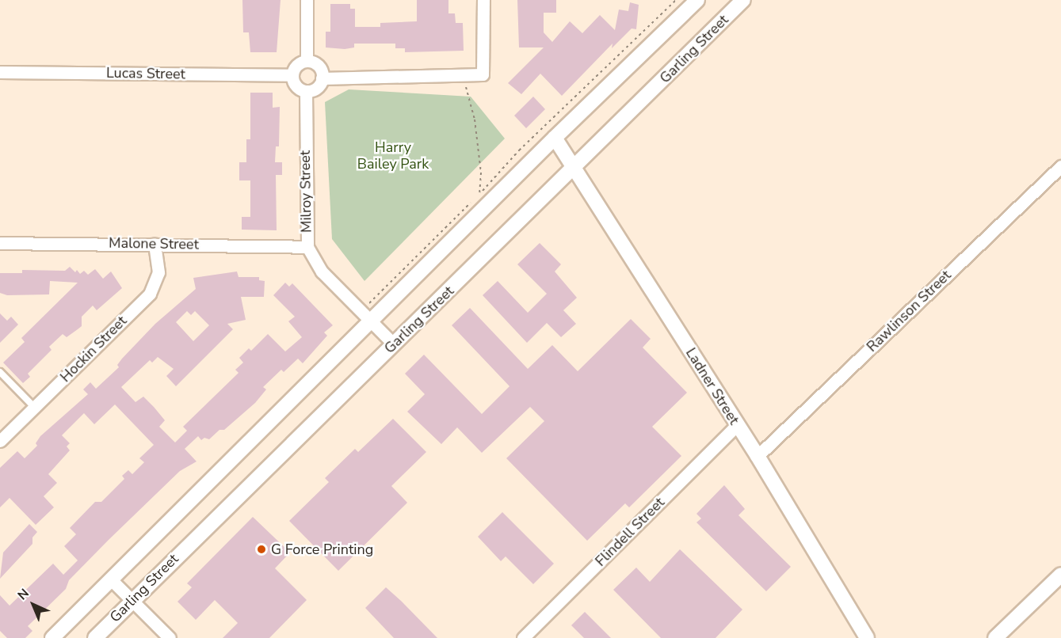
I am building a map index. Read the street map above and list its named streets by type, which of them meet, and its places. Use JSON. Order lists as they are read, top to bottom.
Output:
{
  "streets": {
    "street": [
      "Garling Street",
      "Lucas Street",
      "Milroy Street",
      "Malone Street",
      "Rawlinson Street",
      "Hockin Street",
      "Ladner Street",
      "Flindell Street"
    ]
  },
  "crossings": [
    ["Garling Street", "Milroy Street"],
    ["Garling Street", "Ladner Street"],
    ["Lucas Street", "Milroy Street"],
    ["Milroy Street", "Malone Street"],
    ["Malone Street", "Hockin Street"],
    ["Rawlinson Street", "Ladner Street"],
    ["Ladner Street", "Flindell Street"]
  ],
  "parks": ["Harry Bailey Park"],
  "places": ["G Force Printing"],
  "north": "top left"
}
